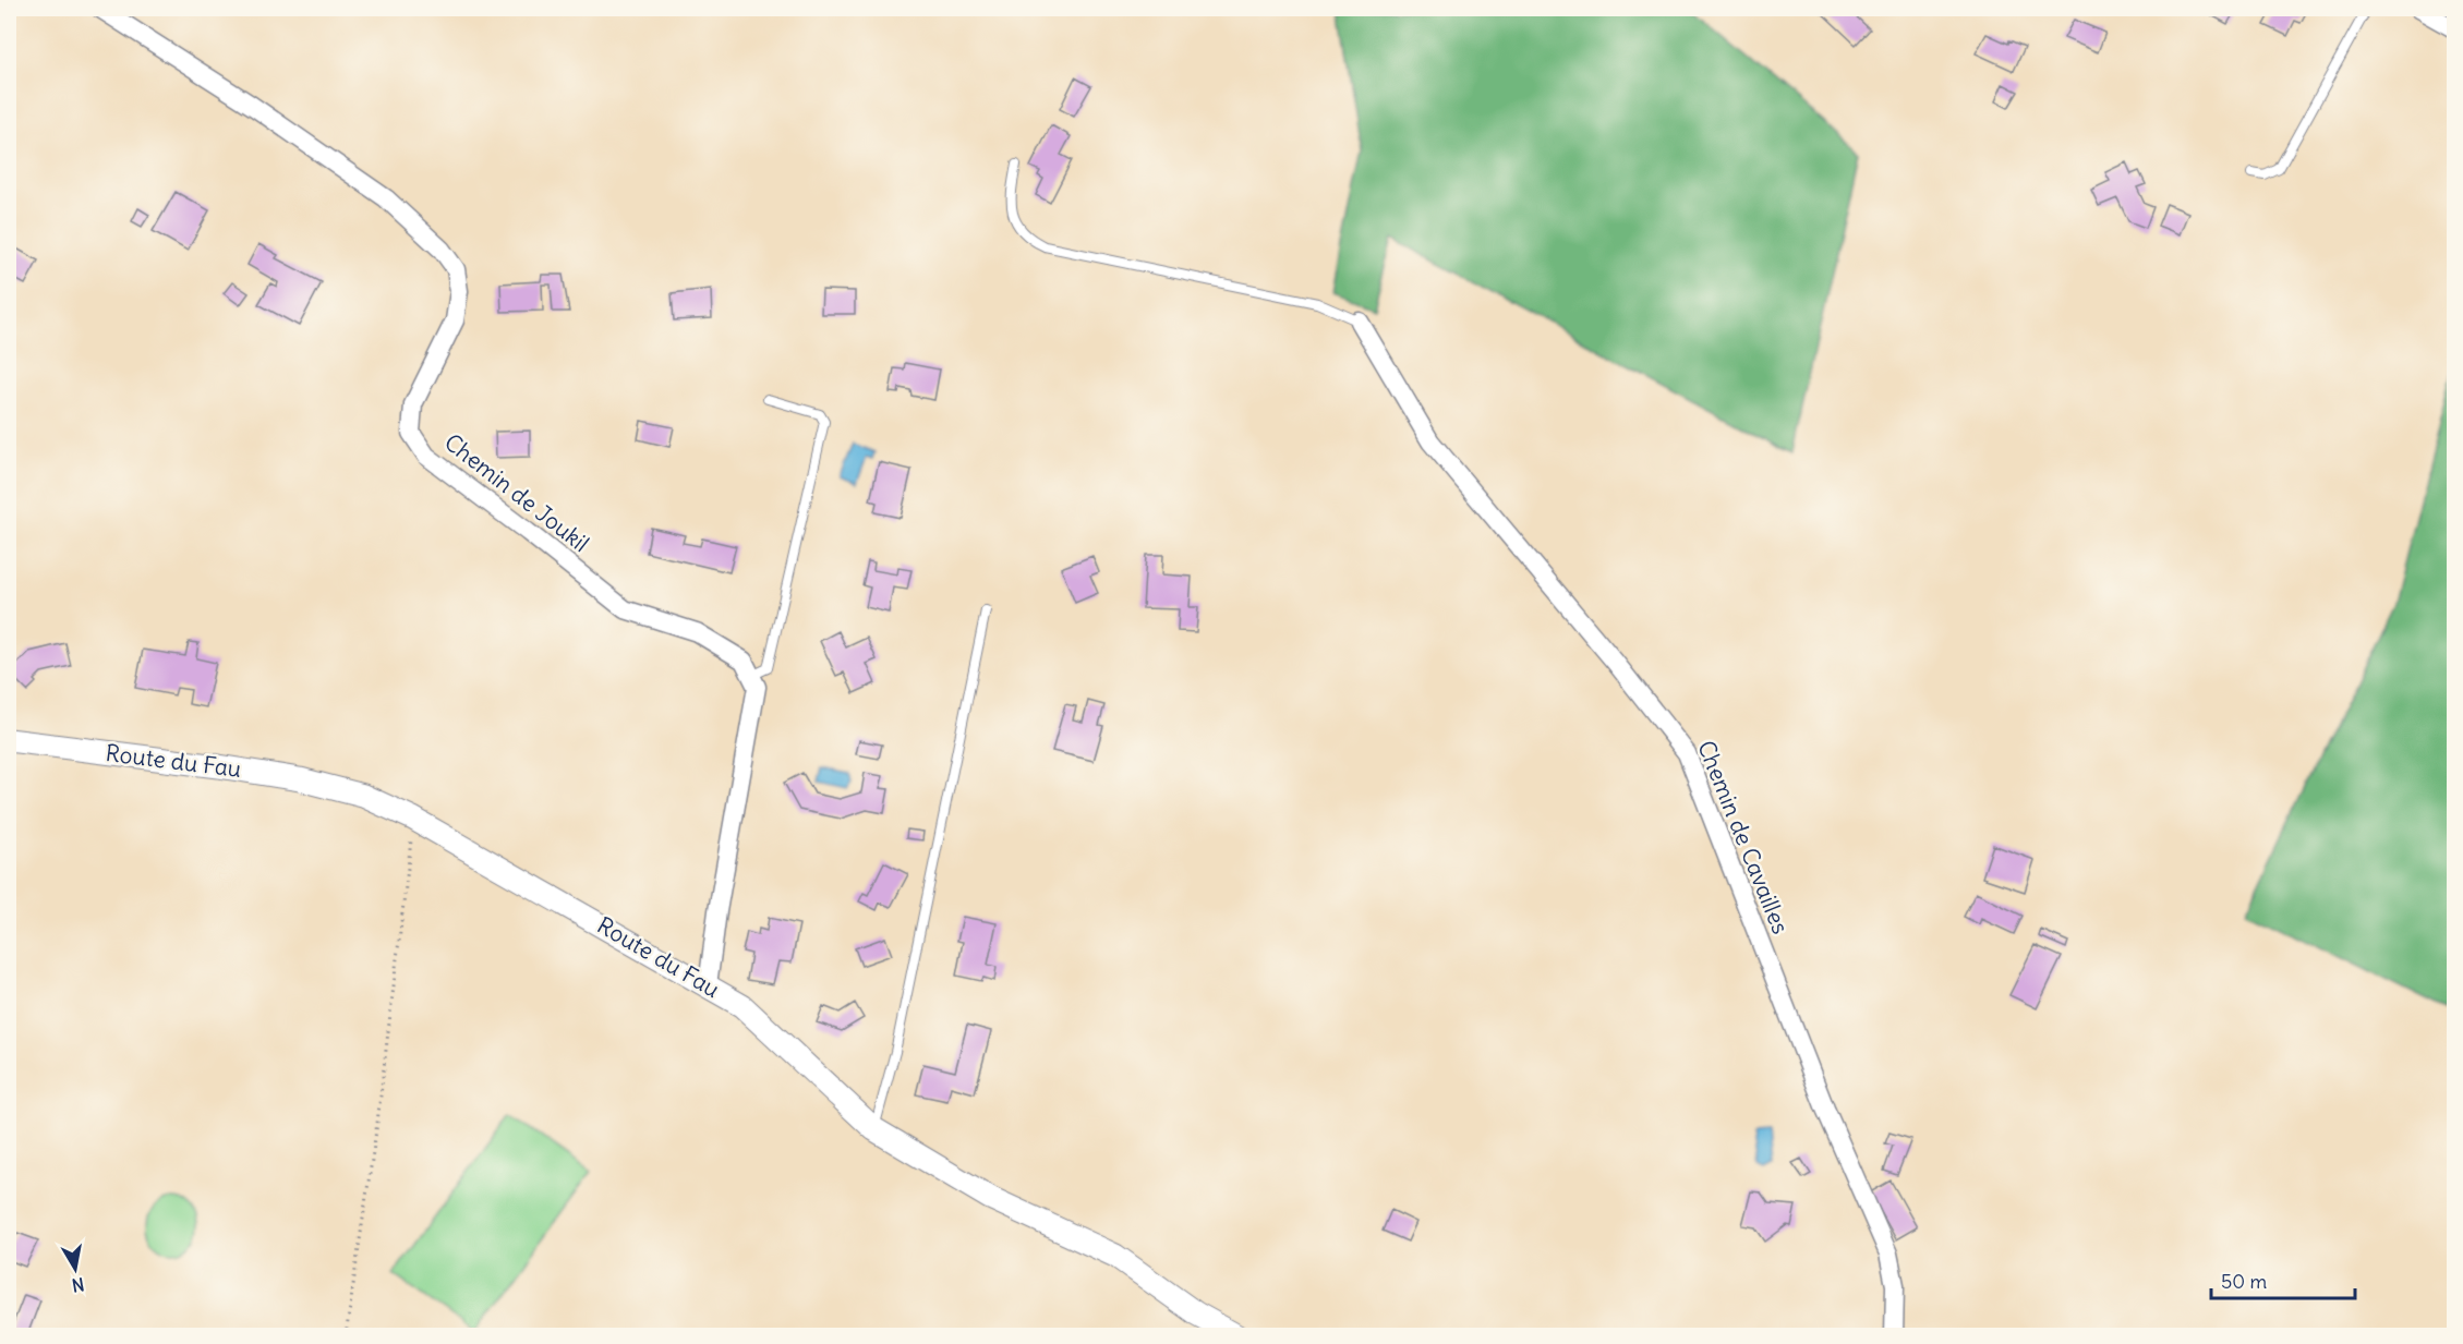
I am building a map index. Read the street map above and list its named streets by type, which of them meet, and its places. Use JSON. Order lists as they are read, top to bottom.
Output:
{
  "streets": {
    "street": ["Chemin de Joukil", "Route du Fau", "Chemin de Cavailles"]
  },
  "scale_bar": "50 m",
  "north": "bottom"
}
